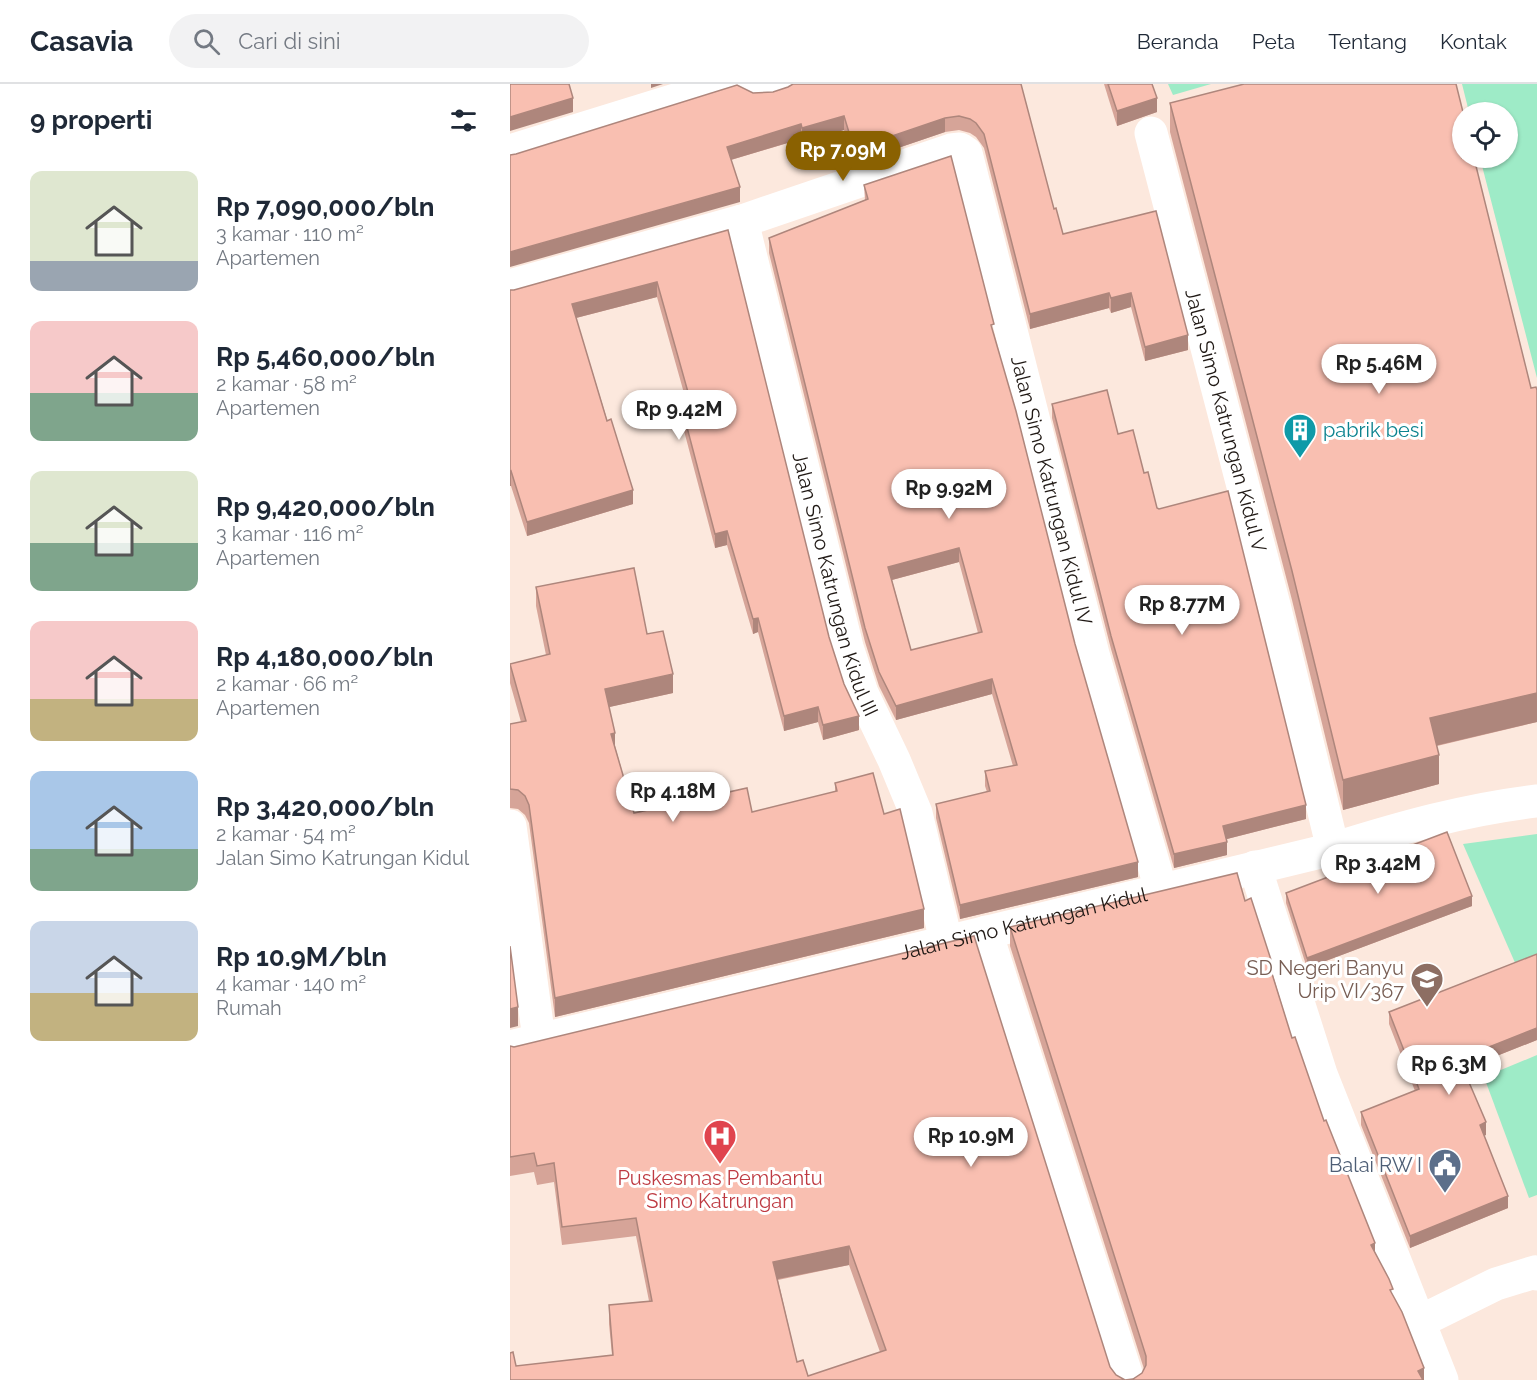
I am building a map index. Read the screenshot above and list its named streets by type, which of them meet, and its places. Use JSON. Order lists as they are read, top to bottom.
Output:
{
  "streets": {
    "street": [
      "Jalan Simo Katrungan Kidul V",
      "Jalan Simo Katrungan Kidul IV",
      "Jalan Simo Katrungan Kidul III",
      "Jalan Simo Katrungan Kidul"
    ]
  },
  "crossings": [
    ["Jalan Simo Katrungan Kidul V", "Jalan Simo Katrungan Kidul"],
    ["Jalan Simo Katrungan Kidul IV", "Jalan Simo Katrungan Kidul III"],
    ["Jalan Simo Katrungan Kidul IV", "Jalan Simo Katrungan Kidul"],
    ["Jalan Simo Katrungan Kidul III", "Jalan Simo Katrungan Kidul"]
  ],
  "places": {
    "building": ["pabrik besi"],
    "school or university": ["SD Negeri Banyu Urip VI/367"],
    "hospital": ["Puskesmas Pembantu Simo Katrungan"],
    "public building": ["Balai RW I"]
  },
  "page": {
    "header": "Casavia",
    "search": "Cari di sini",
    "nav": [
      "Beranda",
      "Peta",
      "Tentang",
      "Kontak"
    ],
    "heading": "9 properti",
    "price": [
      "Rp 7.09M",
      "Rp 5.46M",
      "Rp 9.42M",
      "Rp 9.92M",
      "Rp 8.77M",
      "Rp 4.18M",
      "Rp 3.42M",
      "Rp 6.3M",
      "Rp 10.9M"
    ],
    "list": [
      {
        "name": "Rp 7,090,000/bln",
        "note": "3 kamar · 110 m² · Apartemen"
      },
      {
        "name": "Rp 5,460,000/bln",
        "note": "2 kamar · 58 m² · Apartemen"
      },
      {
        "name": "Rp 9,420,000/bln",
        "note": "3 kamar · 116 m² · Apartemen"
      },
      {
        "name": "Rp 4,180,000/bln",
        "note": "2 kamar · 66 m² · Apartemen"
      },
      {
        "name": "Rp 3,420,000/bln",
        "note": "2 kamar · 54 m² · Jalan Simo Katrungan Kidul"
      },
      {
        "name": "Rp 10.9M/bln",
        "note": "4 kamar · 140 m² · Rumah"
      }
    ]
  }
}
